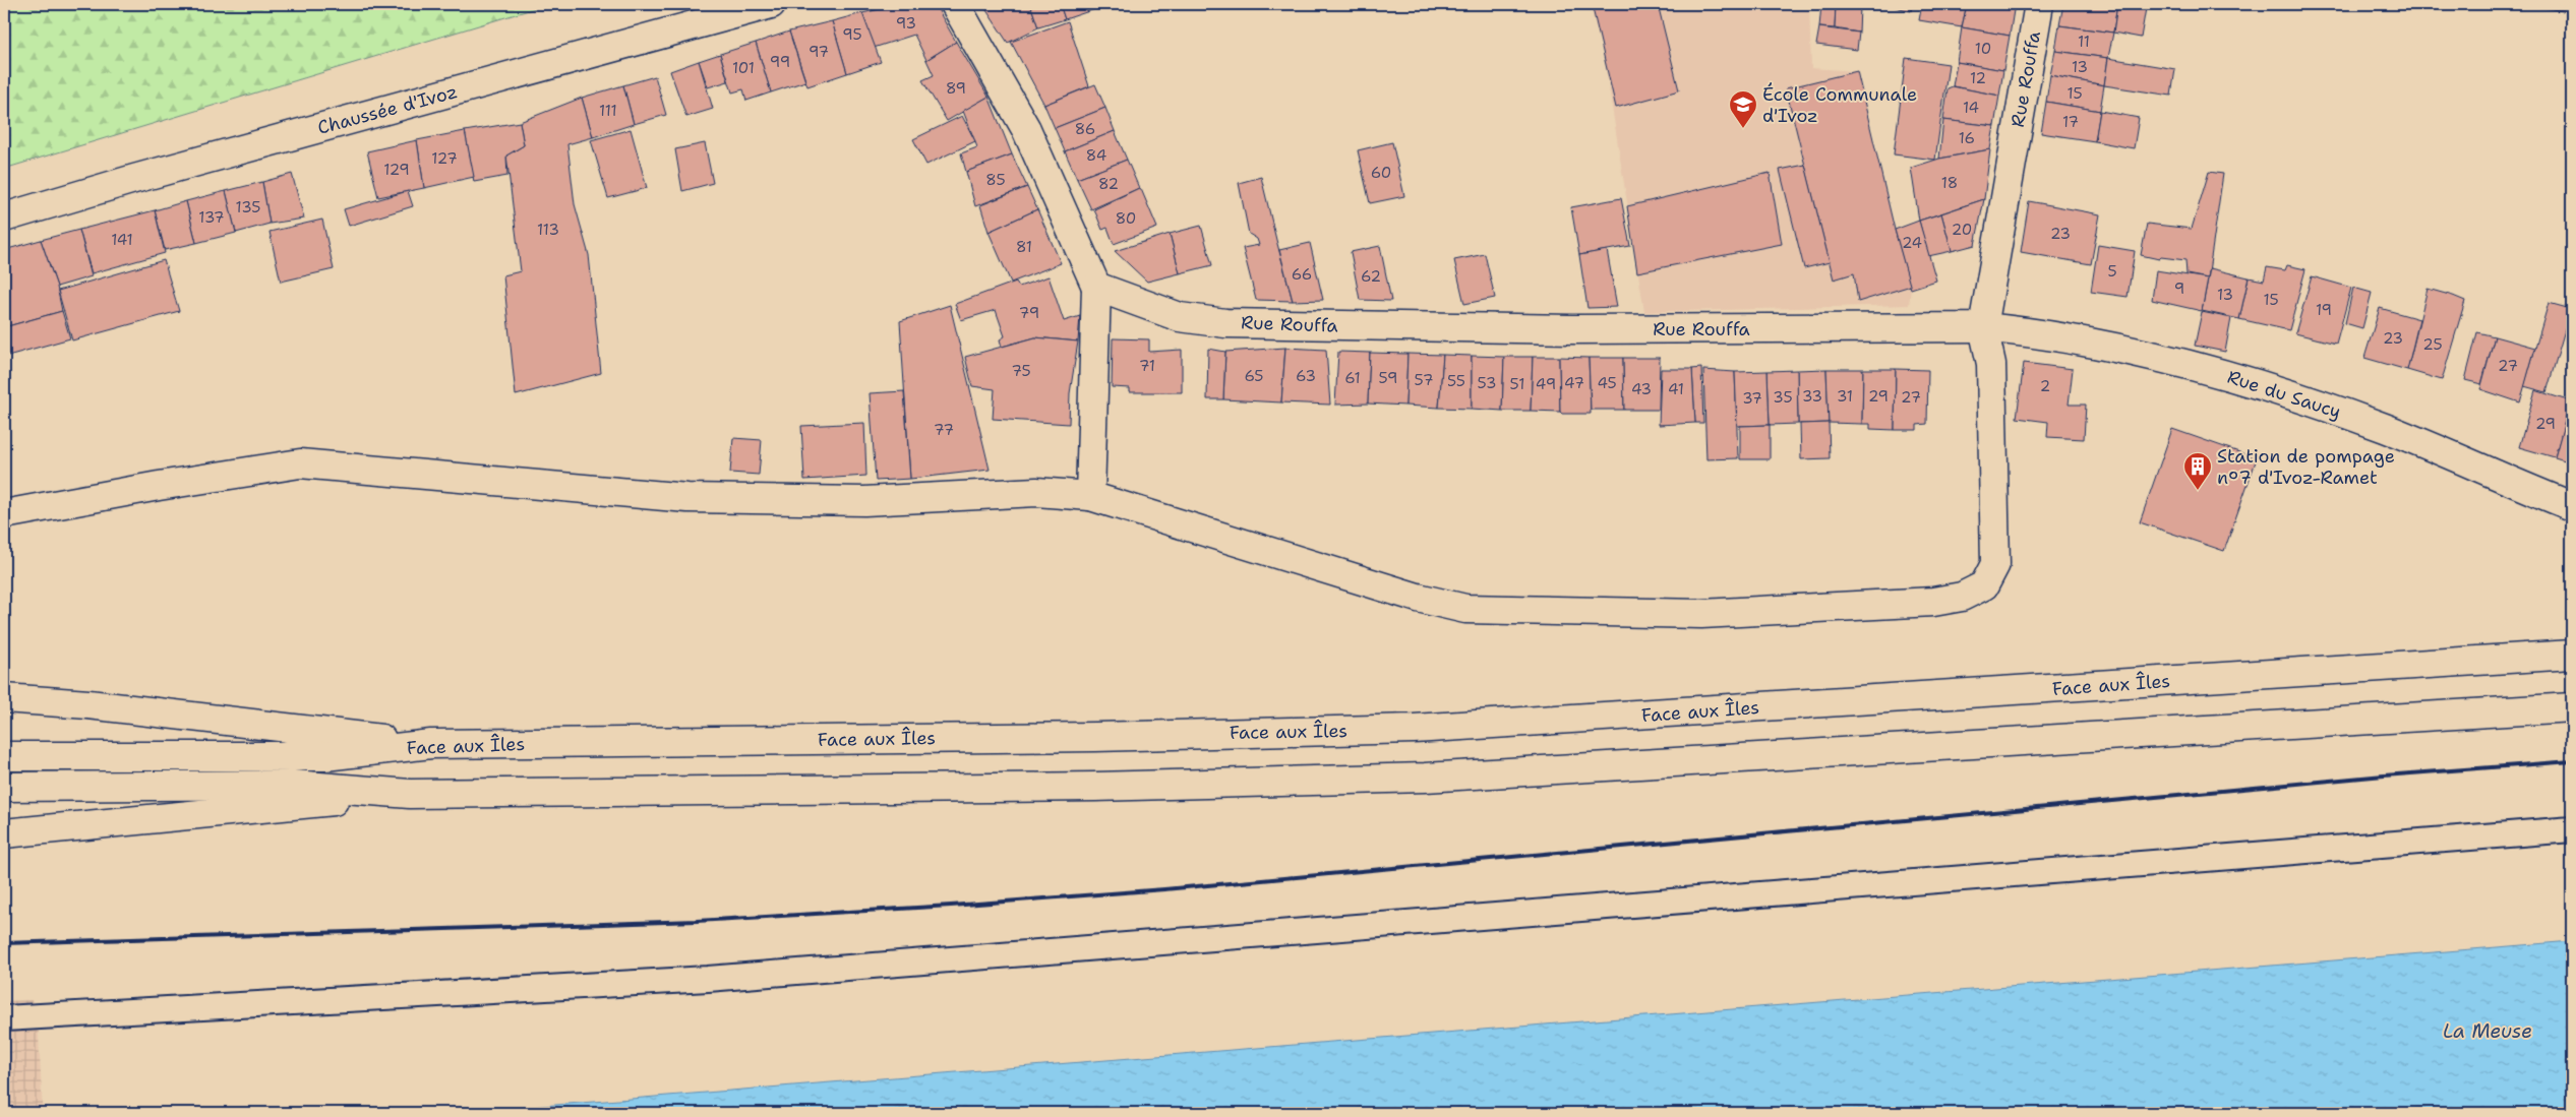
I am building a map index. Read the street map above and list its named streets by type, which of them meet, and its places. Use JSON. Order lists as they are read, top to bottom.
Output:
{
  "streets": {
    "main road": [
      "Rue Rouffa",
      "Chaussée d'Ivoz",
      "Rue du Saucy",
      "Face aux Îles"
    ]
  },
  "crossings": [
    ["Rue Rouffa", "Rue du Saucy"]
  ],
  "water": ["La Meuse"],
  "places": {
    "school or university": ["École Communale d'Ivoz"],
    "building": ["Station de pompage n°7 d'Ivoz-Ramet"]
  },
  "house_numbers": [
    "93",
    "95",
    "11",
    "10",
    "97",
    "99",
    "13",
    "101",
    "12",
    "89",
    "15",
    "14",
    "111",
    "17",
    "86",
    "16",
    "84",
    "127",
    "129",
    "60",
    "85",
    "18",
    "82",
    "135",
    "137",
    "80",
    "113",
    "20",
    "23",
    "141",
    "24",
    "81",
    "5",
    "66",
    "62",
    "9",
    "13",
    "15",
    "19",
    "79",
    "23",
    "25",
    "71",
    "27",
    "75",
    "65",
    "63",
    "61",
    "59",
    "57",
    "55",
    "53",
    "47",
    "45",
    "51",
    "49",
    "2",
    "43",
    "41",
    "33",
    "31",
    "29",
    "35",
    "27",
    "37",
    "29",
    "77"
  ]
}
